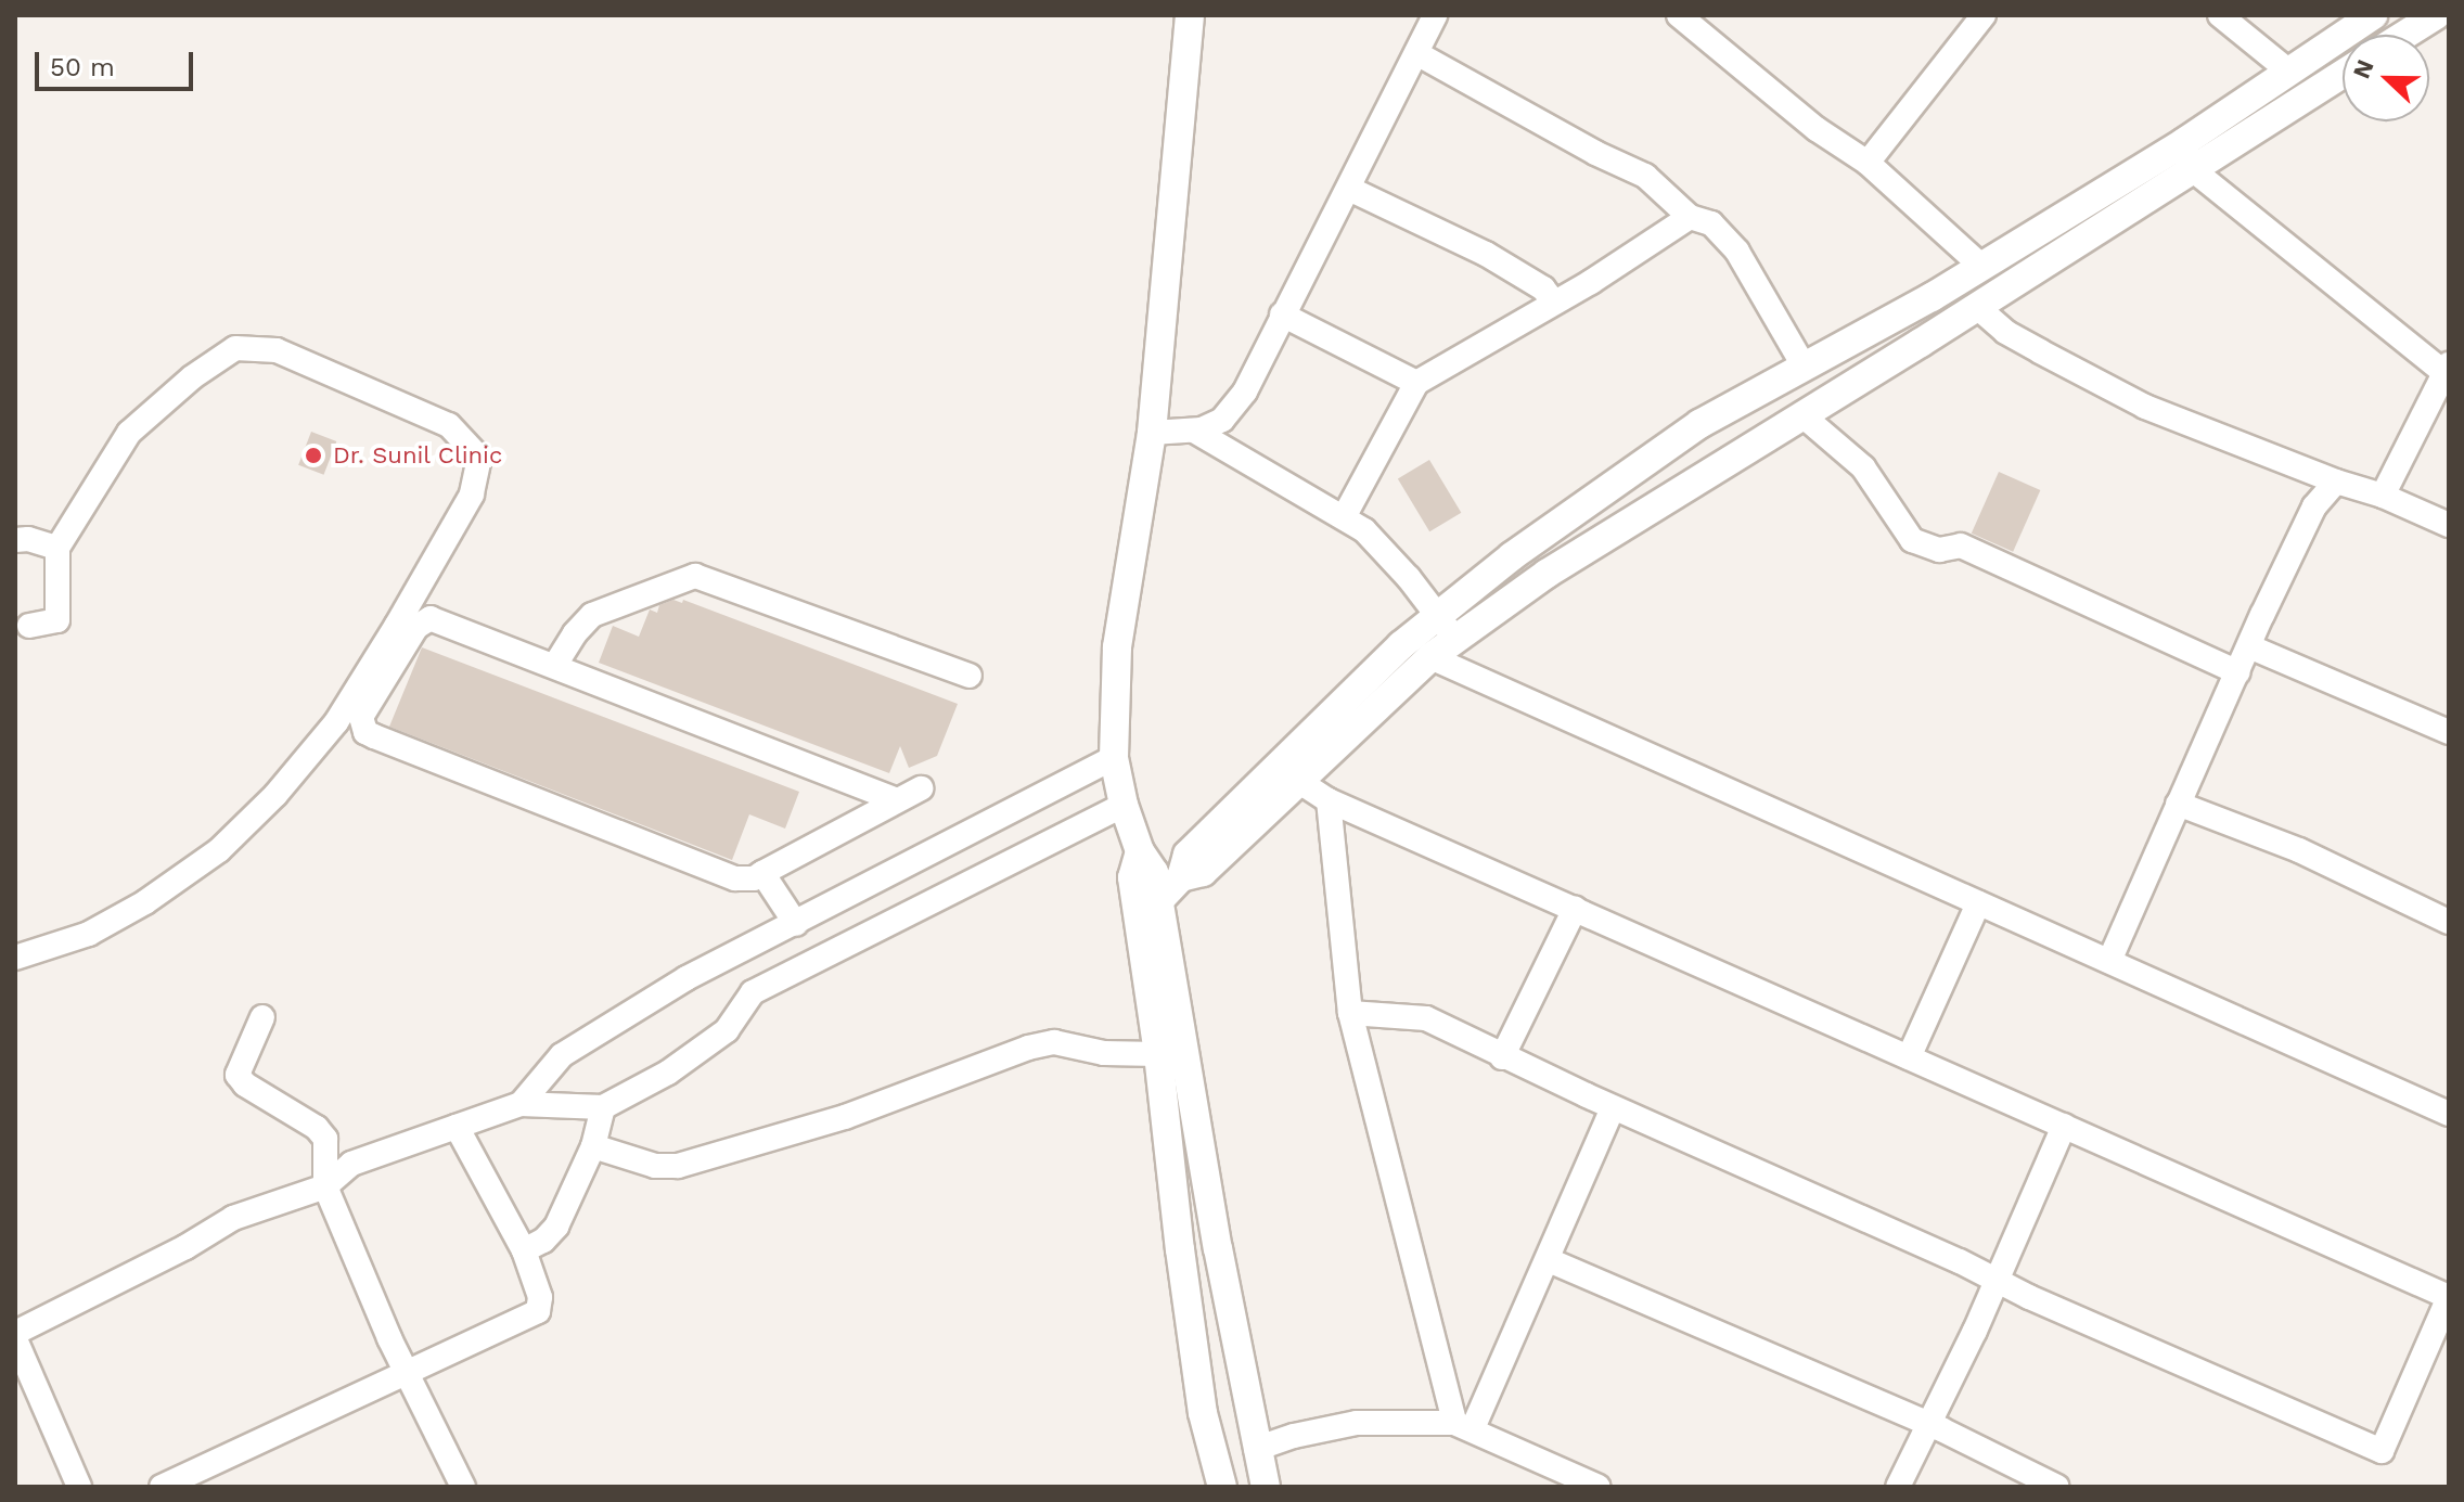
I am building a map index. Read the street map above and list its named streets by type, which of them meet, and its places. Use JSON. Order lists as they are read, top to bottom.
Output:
{
  "places": ["Dr. Sunil Clinic"],
  "scale_bar": "50 m",
  "north": "left"
}
